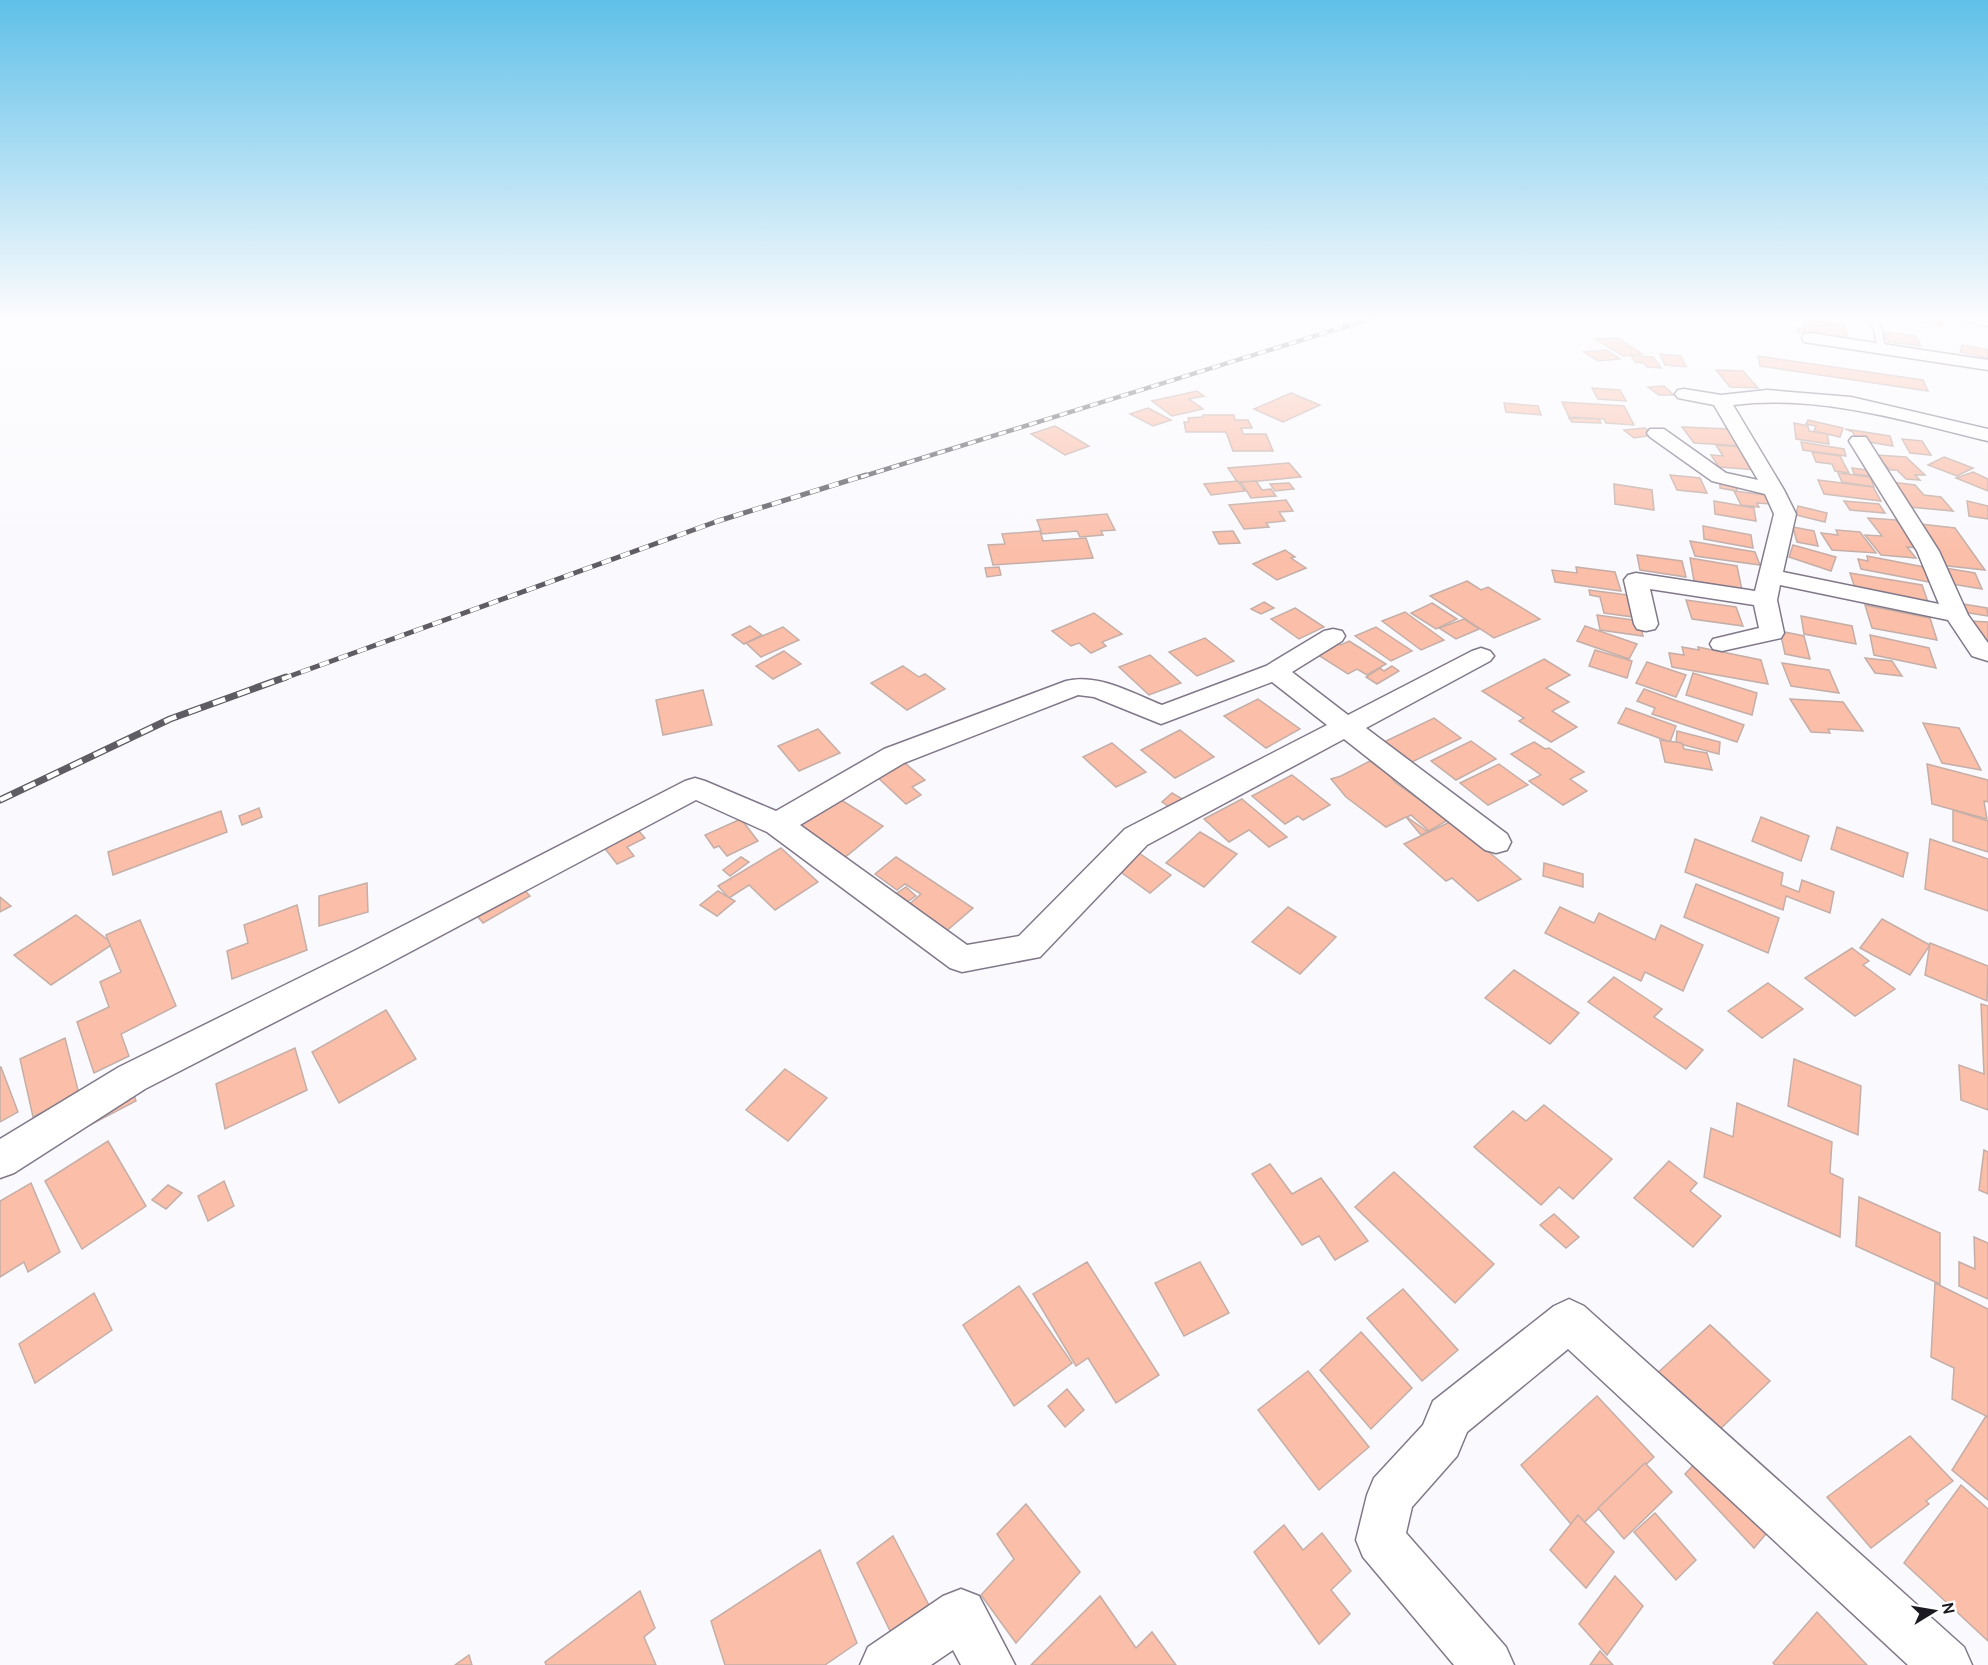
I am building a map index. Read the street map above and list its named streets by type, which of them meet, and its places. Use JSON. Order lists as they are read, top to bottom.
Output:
{
  "north": "right"
}
